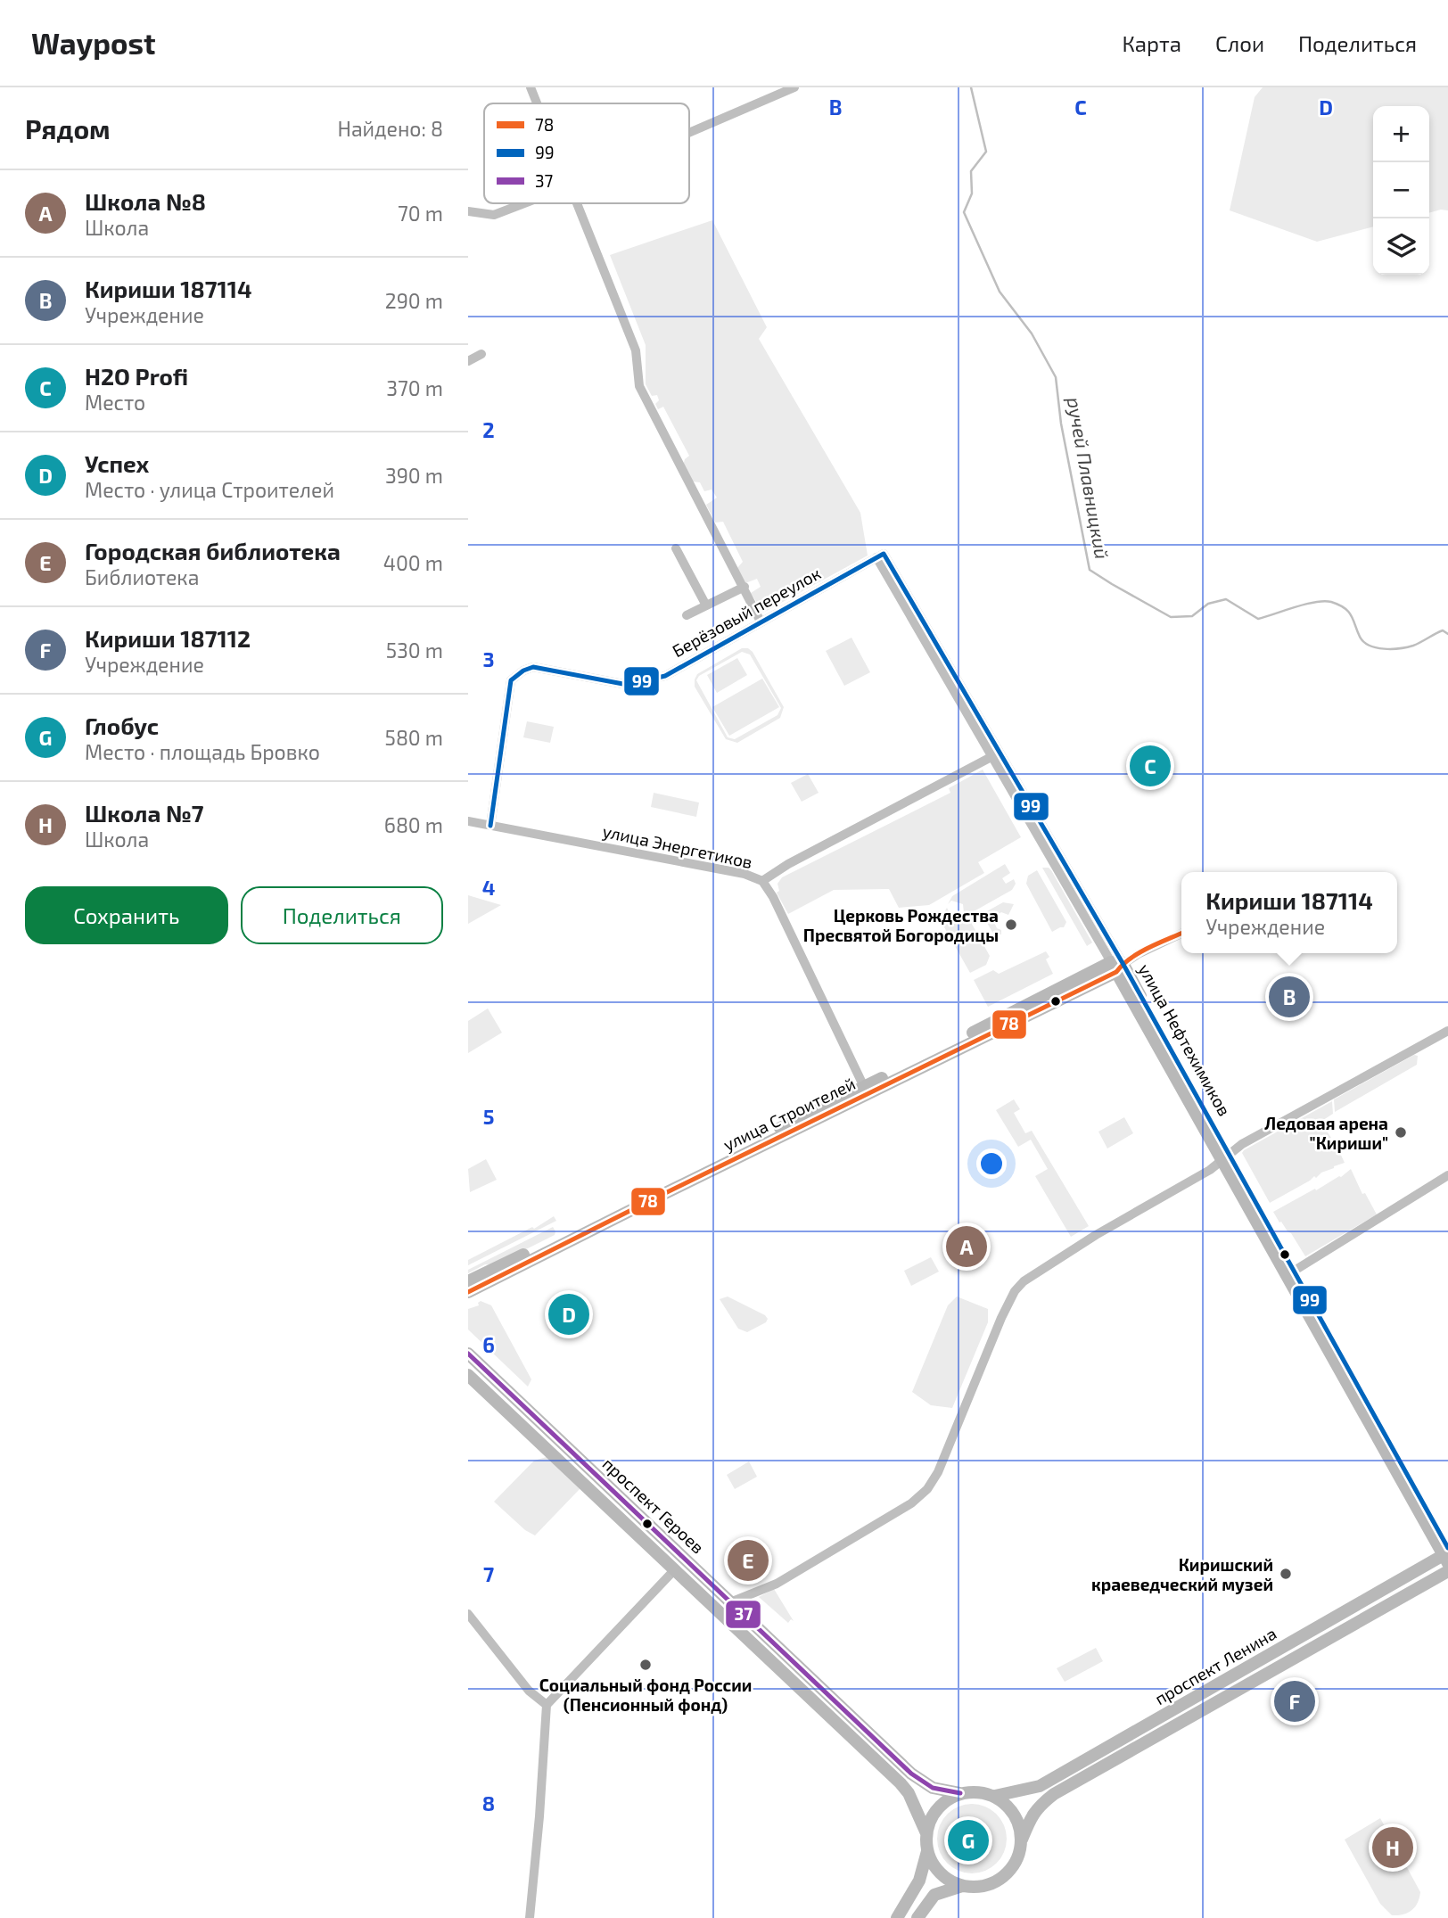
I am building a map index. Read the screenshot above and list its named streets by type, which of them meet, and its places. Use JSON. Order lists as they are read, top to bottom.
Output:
{
  "streets": {
    "street": [
      "Берёзовый переулок",
      "улица Энергетиков",
      "улица Нефтехимиков",
      "улица Строителей",
      "проспект Героев",
      "проспект Ленина"
    ]
  },
  "crossings": [
    ["Берёзовый переулок", "улица Энергетиков"],
    ["Берёзовый переулок", "улица Нефтехимиков"],
    ["улица Энергетиков", "улица Нефтехимиков"],
    ["улица Нефтехимиков", "улица Строителей"],
    ["улица Нефтехимиков", "проспект Ленина"],
    ["проспект Героев", "проспект Ленина"]
  ],
  "water": ["ручей Плавницкий"],
  "places": [
    "Церковь Рождества Пресвятой Богородицы",
    "Ледовая арена \"Кириши\"",
    "Киришский краеведческий музей",
    "Социальный фонд России (Пенсионный фонд)"
  ],
  "lines": ["transit line 99", "transit line 78", "transit line 37"],
  "legend": ["78", "99", "37"],
  "page": {
    "header": "Waypost",
    "nav": ["Карта", "Слои", "Поделиться"],
    "heading": ["Рядом", "Найдено: 8"],
    "map_buttons": ["+", "−"],
    "list": [
      {
        "mark": "A",
        "name": "Школа №8",
        "note": "Школа",
        "value": "70 m"
      },
      {
        "mark": "B",
        "name": "Кириши 187114",
        "note": "Учреждение",
        "value": "290 m"
      },
      {
        "mark": "C",
        "name": "H2O Profi",
        "note": "Место",
        "value": "370 m"
      },
      {
        "mark": "D",
        "name": "Успех",
        "note": "Место · улица Строителей",
        "value": "390 m"
      },
      {
        "mark": "E",
        "name": "Городская библиотека",
        "note": "Библиотека",
        "value": "400 m"
      },
      {
        "mark": "F",
        "name": "Кириши 187112",
        "note": "Учреждение",
        "value": "530 m"
      },
      {
        "mark": "G",
        "name": "Глобус",
        "note": "Место · площадь Бровко",
        "value": "580 m"
      },
      {
        "mark": "H",
        "name": "Школа №7",
        "note": "Школа",
        "value": "680 m"
      }
    ],
    "pins": [
      "C",
      "B",
      "A",
      "D",
      "E",
      "F",
      "G",
      "H"
    ],
    "buttons": ["Сохранить", "Поделиться"],
    "popup": ["Кириши 187114", "Учреждение"]
  },
  "grid": {
    "columns": ["B", "C", "D"],
    "rows": [
      "2",
      "3",
      "4",
      "5",
      "6",
      "7",
      "8"
    ]
  }
}
